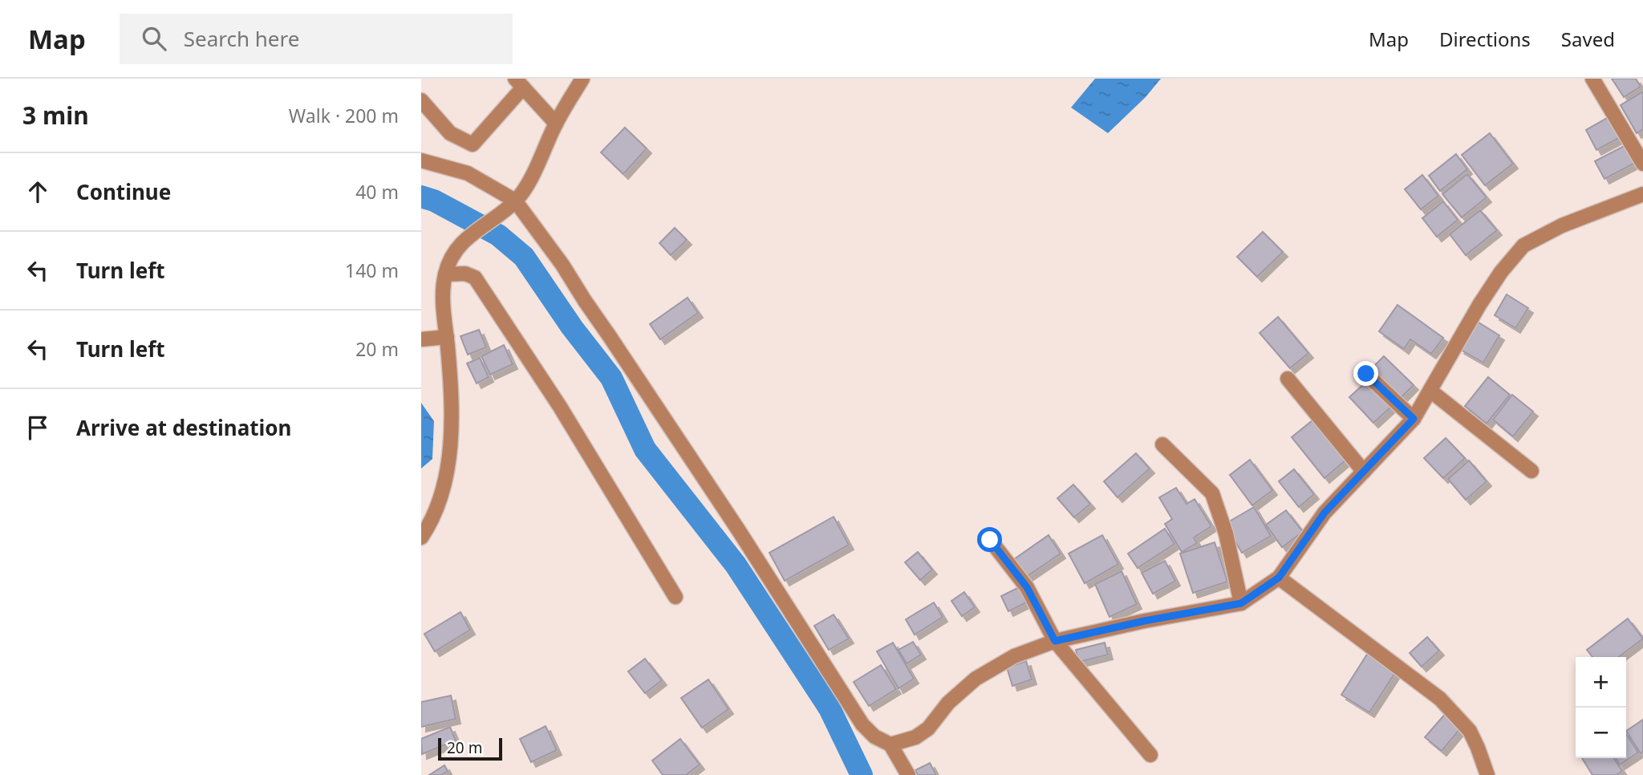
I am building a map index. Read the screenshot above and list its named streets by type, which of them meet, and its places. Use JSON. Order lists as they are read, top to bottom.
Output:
{
  "scale_bar": "20 m",
  "page": {
    "header": "Map",
    "search": "Search here",
    "nav": ["Map", "Directions", "Saved"],
    "heading": ["3 min", "Walk · 200 m"],
    "list": [
      ["Continue", "40 m"],
      ["Turn left", "140 m"],
      ["Turn left", "20 m"],
      "Arrive at destination"
    ],
    "map_buttons": ["+", "−"],
    "scale": "20 m"
  }
}
